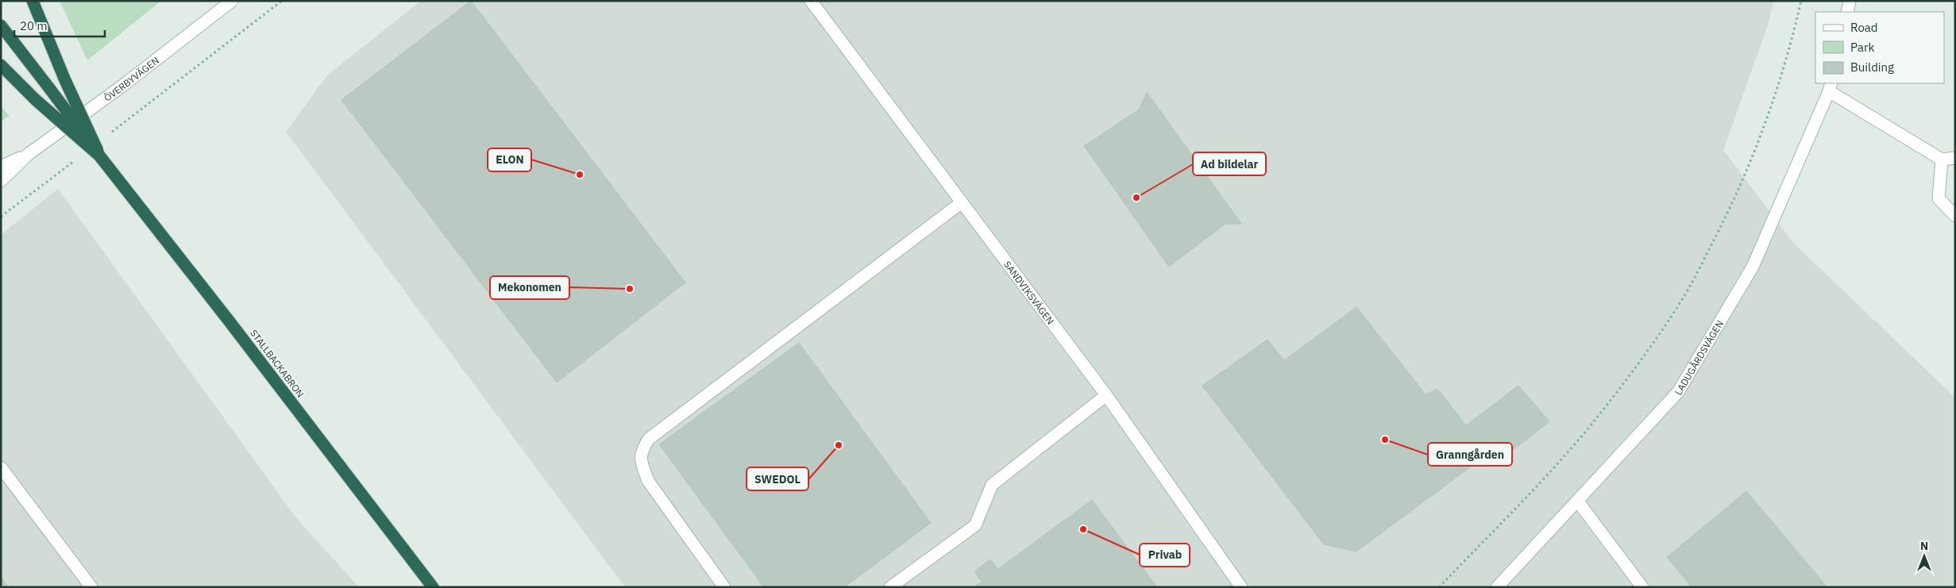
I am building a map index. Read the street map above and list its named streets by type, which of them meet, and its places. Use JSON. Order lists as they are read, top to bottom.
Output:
{
  "streets": {
    "highway": ["STALLBACKABRON"],
    "street": ["ÖVERBYVÄGEN", "SANDVIKSVÄGEN", "LADUGÅRDSVÄGEN"]
  },
  "places": [
    "ELON",
    "Ad bildelar",
    "Mekonomen",
    "Granngården",
    "SWEDOL",
    "Privab"
  ],
  "legend": ["Road", "Park", "Building"],
  "scale_bar": "20 m",
  "north": "top"
}
